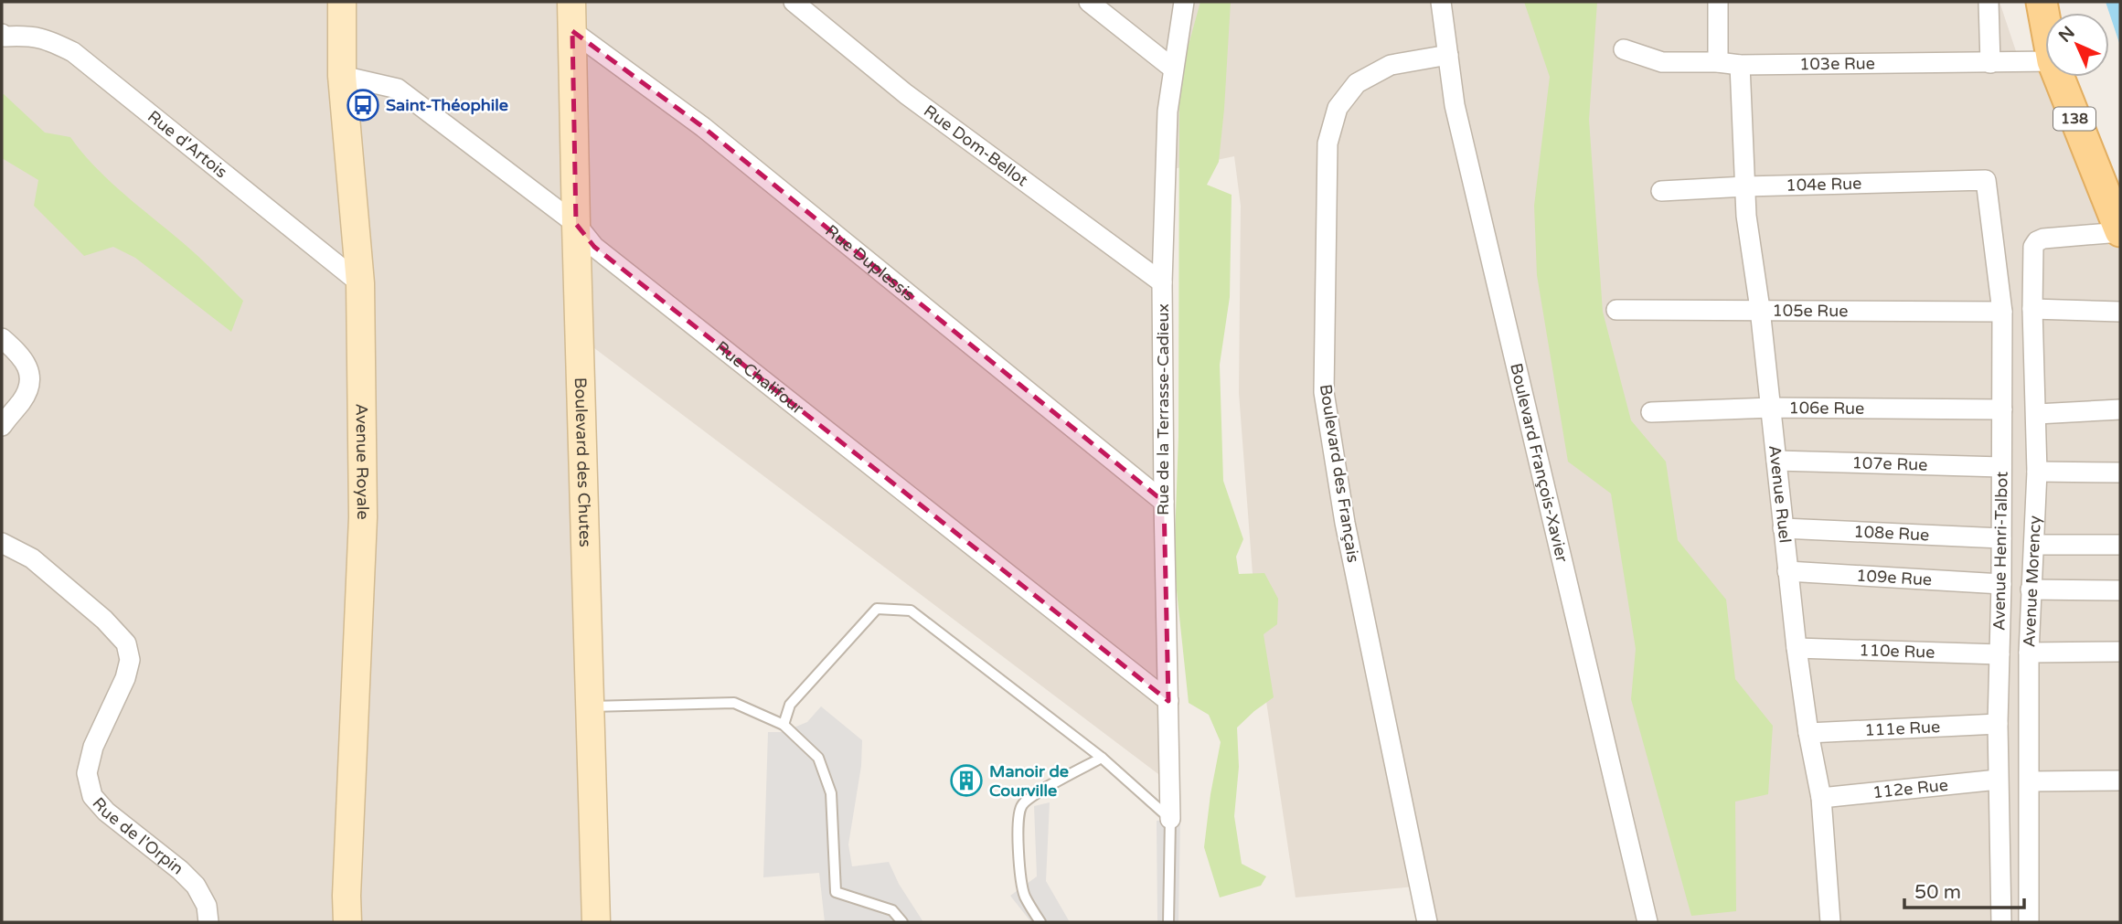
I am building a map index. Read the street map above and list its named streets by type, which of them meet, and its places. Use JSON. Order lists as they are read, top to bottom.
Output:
{
  "streets": {
    "main road": ["138"],
    "street": [
      "103e Rue",
      "Rue d'Artois",
      "Rue Dom-Bellot",
      "104e Rue",
      "Rue Duplessis",
      "105e Rue",
      "Rue Chalifour",
      "106e Rue",
      "Rue de la Terrasse-Cadieux",
      "Avenue Royale",
      "Boulevard des Chutes",
      "Boulevard François-Xavier",
      "107e Rue",
      "Boulevard des Français",
      "Avenue Ruel",
      "108e Rue",
      "Avenue Henri-Talbot",
      "109e Rue",
      "Avenue Morency",
      "110e Rue",
      "111e Rue",
      "112e Rue",
      "Rue de l'Orpin"
    ]
  },
  "crossings": [
    ["103e Rue", "Avenue Ruel"],
    ["138", "Avenue Morency"],
    ["Rue d'Artois", "Avenue Royale"],
    ["Rue Dom-Bellot", "Rue de la Terrasse-Cadieux"],
    ["104e Rue", "Avenue Ruel"],
    ["104e Rue", "Avenue Henri-Talbot"],
    ["Rue Duplessis", "Rue de la Terrasse-Cadieux"],
    ["Rue Duplessis", "Boulevard des Chutes"],
    ["105e Rue", "Avenue Ruel"],
    ["105e Rue", "Avenue Henri-Talbot"],
    ["Rue Chalifour", "Rue de la Terrasse-Cadieux"],
    ["Rue Chalifour", "Avenue Royale"],
    ["Rue Chalifour", "Boulevard des Chutes"],
    ["106e Rue", "Avenue Ruel"],
    ["106e Rue", "Avenue Henri-Talbot"],
    ["Boulevard François-Xavier", "Boulevard des Français"],
    ["107e Rue", "Avenue Ruel"],
    ["107e Rue", "Avenue Henri-Talbot"],
    ["Avenue Ruel", "108e Rue"],
    ["Avenue Ruel", "109e Rue"],
    ["Avenue Ruel", "110e Rue"],
    ["Avenue Ruel", "111e Rue"],
    ["Avenue Ruel", "112e Rue"],
    ["108e Rue", "Avenue Henri-Talbot"],
    ["Avenue Henri-Talbot", "109e Rue"],
    ["Avenue Henri-Talbot", "110e Rue"],
    ["Avenue Henri-Talbot", "111e Rue"],
    ["Avenue Henri-Talbot", "112e Rue"]
  ],
  "places": {
    "bus stop": ["Saint-Théophile"],
    "building": ["Manoir de Courville"]
  },
  "scale_bar": "50 m",
  "north": "top left"
}
